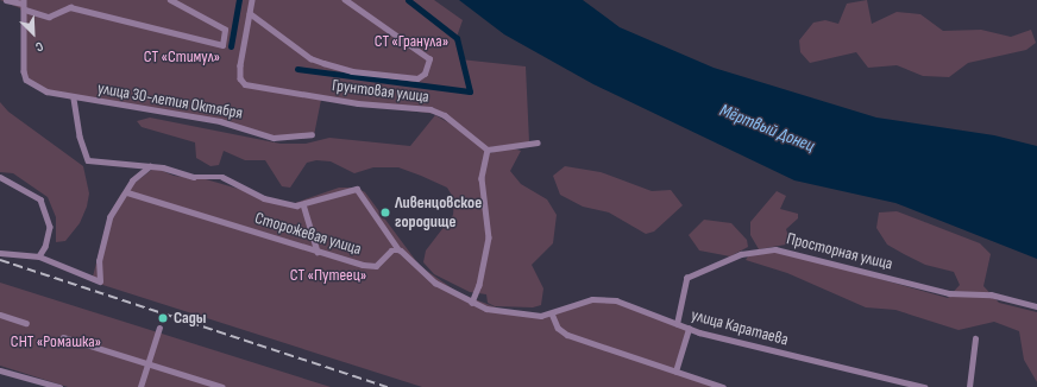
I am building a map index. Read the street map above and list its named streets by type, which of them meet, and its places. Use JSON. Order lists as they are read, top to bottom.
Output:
{
  "streets": {
    "street": [
      "Грунтовая улица",
      "улица 30-летия Октября",
      "Сторожевая улица",
      "Просторная улица",
      "улица Каратаева"
    ]
  },
  "crossings": [
    ["Просторная улица", "улица Каратаева"]
  ],
  "water": ["Мёртвый Донец"],
  "parks": [
    "СТ «Гранула»",
    "СТ «Стимул»",
    "СТ «Путеец»",
    "СНТ «Ромашка»"
  ],
  "places": ["Ливенцовское городище", "Сады"],
  "north": "bottom right"
}
